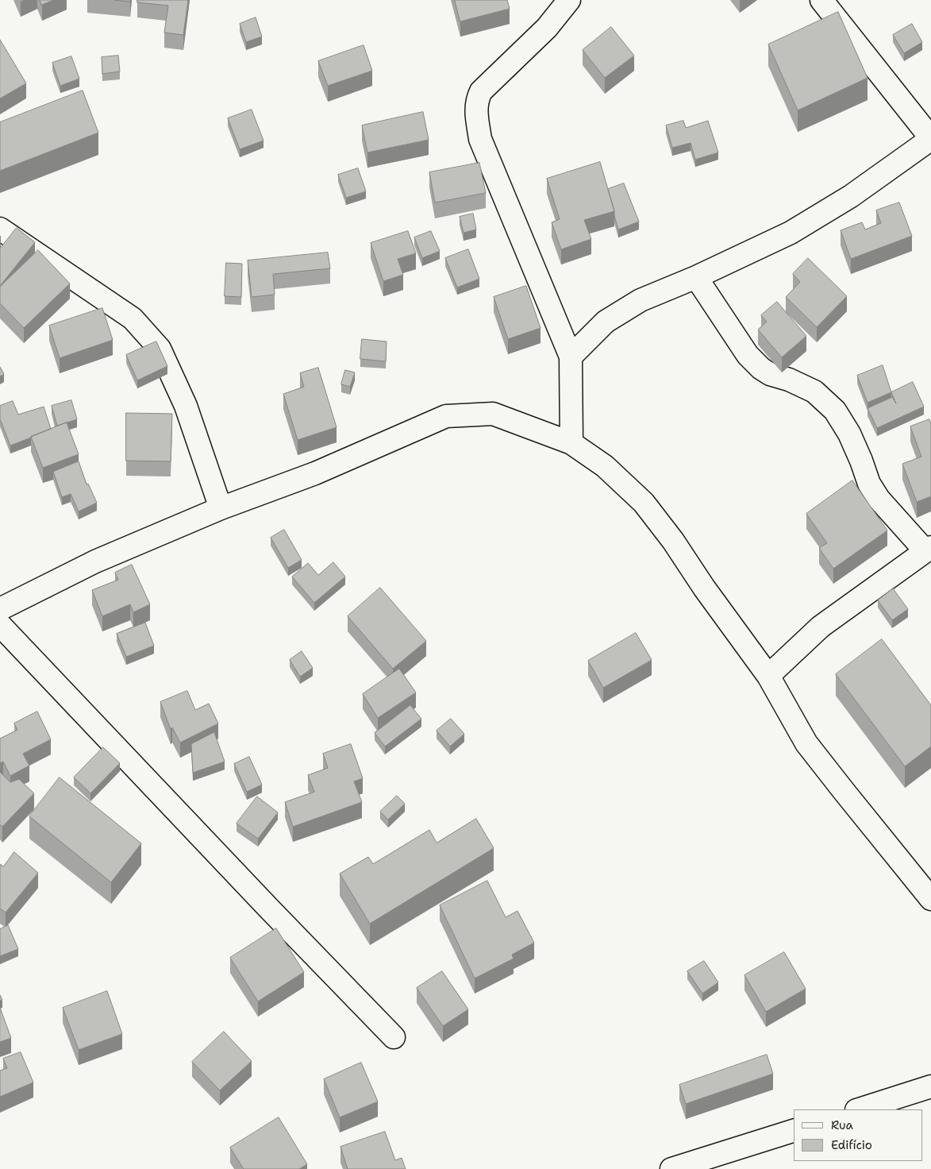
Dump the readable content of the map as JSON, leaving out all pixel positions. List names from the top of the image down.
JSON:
{
  "legend": ["Rua", "Edifício"]
}
